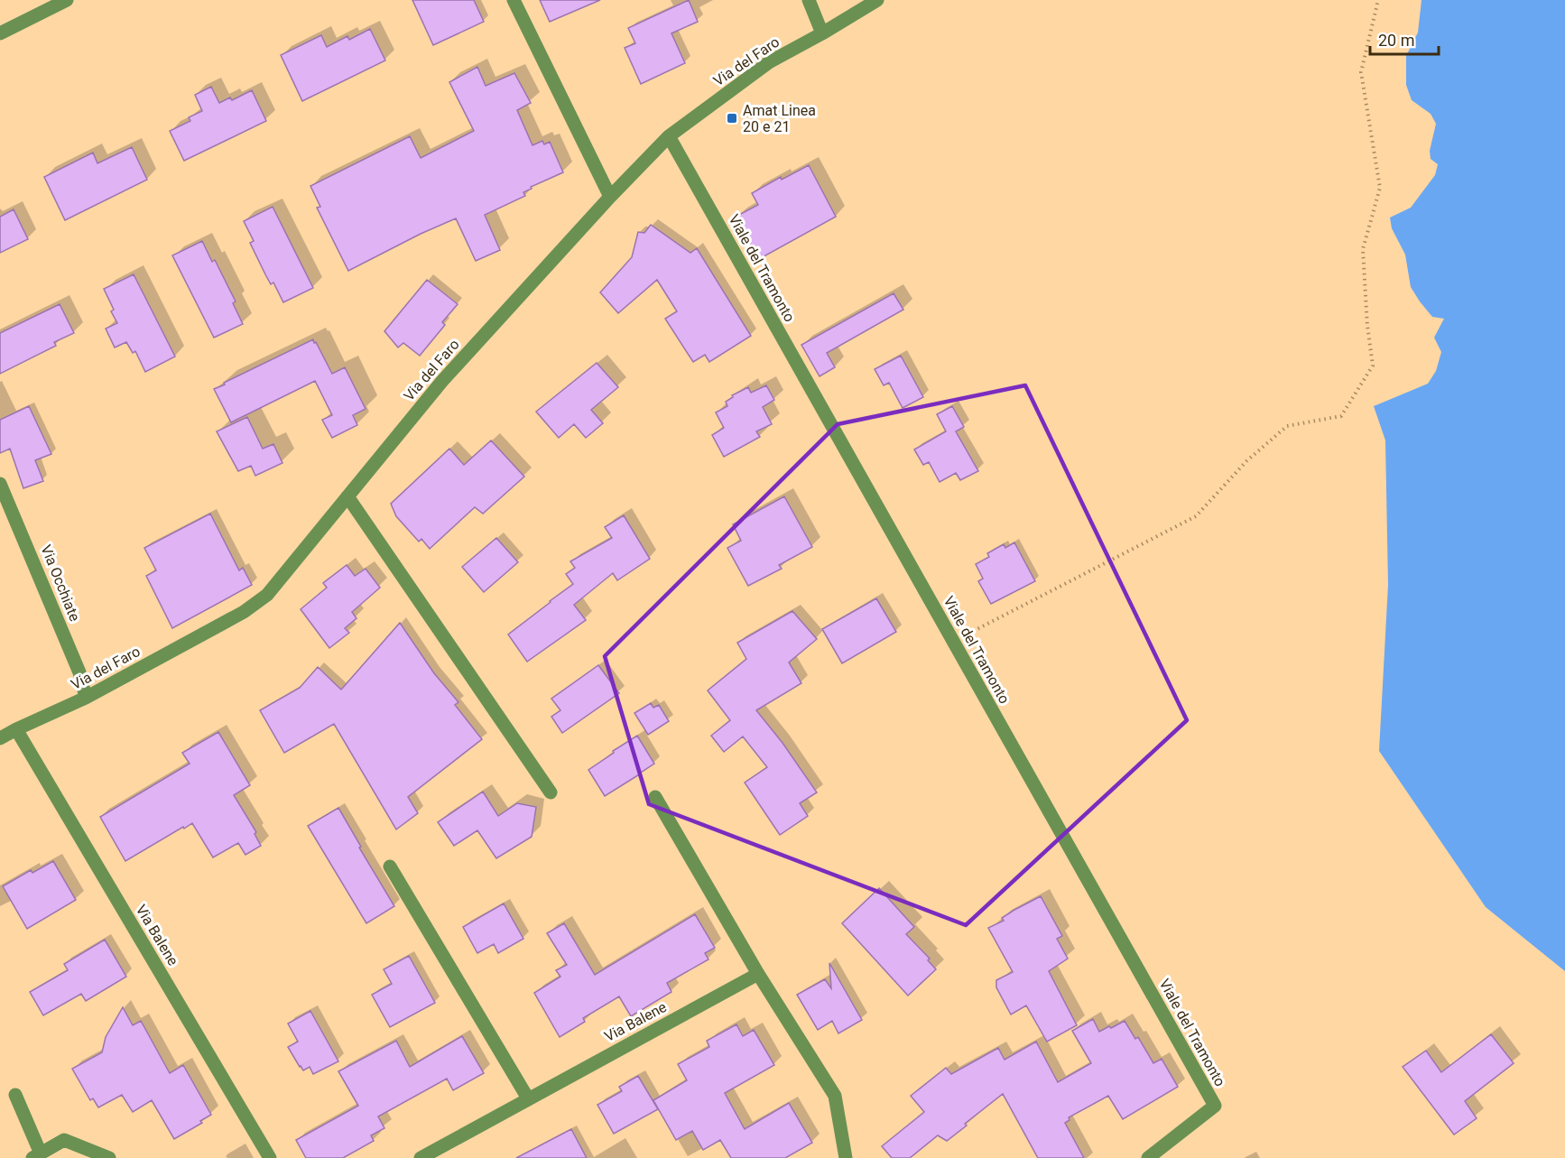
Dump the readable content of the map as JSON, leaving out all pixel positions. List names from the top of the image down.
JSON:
{
  "streets": {
    "street": [
      "Via del Faro",
      "Viale del Tramonto",
      "Via Occhiate",
      "Via Balene"
    ]
  },
  "crossings": [
    ["Via del Faro", "Viale del Tramonto"],
    ["Via del Faro", "Via Occhiate"],
    ["Via del Faro", "Via Balene"]
  ],
  "places": {
    "transit": ["Amat Linea 20 e 21"]
  },
  "scale_bar": "20 m"
}
